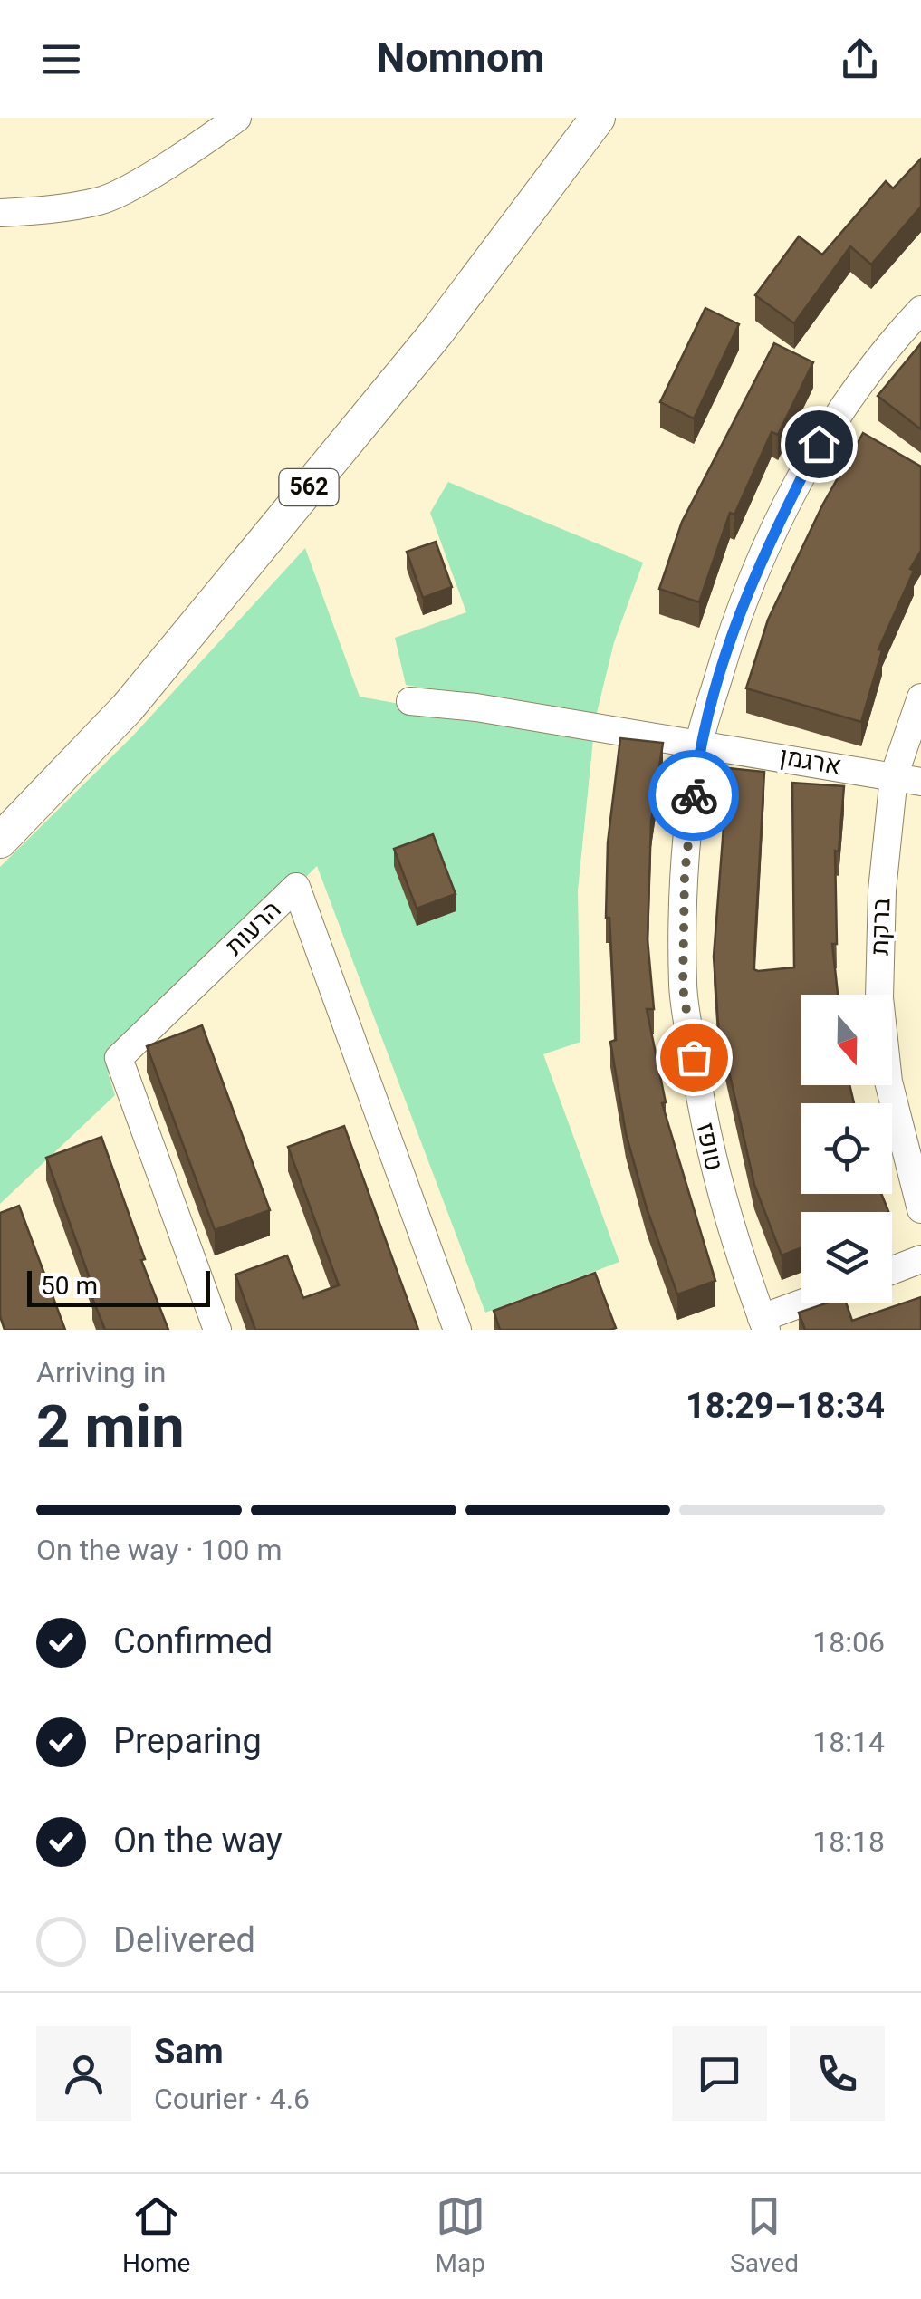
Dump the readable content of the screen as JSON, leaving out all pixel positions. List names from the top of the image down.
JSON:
{
  "streets": {
    "main road": ["562"],
    "street": [
      "ארגמן",
      "ברקת",
      "הרעות",
      "טופז"
    ]
  },
  "crossings": [
    ["ארגמן", "ברקת"],
    ["ארגמן", "טופז"]
  ],
  "scale_bar": "50 m",
  "north": "bottom",
  "page": {
    "header": "Nomnom",
    "scale": "50 m",
    "heading": ["2 min", "Arriving in", "18:29–18:34"],
    "panel": ["Sam", "Courier · 4.6"],
    "bar": "On the way · 100 m",
    "list": [
      ["Confirmed", "18:06"],
      ["Preparing", "18:14"],
      ["On the way", "18:18"],
      "Delivered"
    ],
    "tabs": ["Home", "Map", "Saved"]
  }
}
